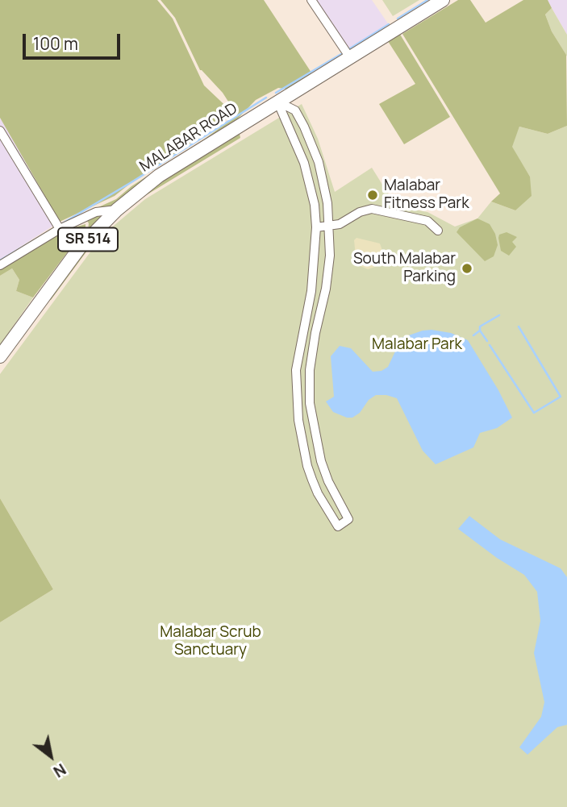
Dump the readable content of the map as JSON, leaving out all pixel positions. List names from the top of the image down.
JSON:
{
  "streets": {
    "main road": ["MALABAR ROAD", "SR 514"]
  },
  "parks": ["Malabar Park", "Malabar Scrub Sanctuary"],
  "places": ["Malabar Fitness Park", "South Malabar Parking"],
  "scale_bar": "100 m",
  "north": "bottom right"
}
